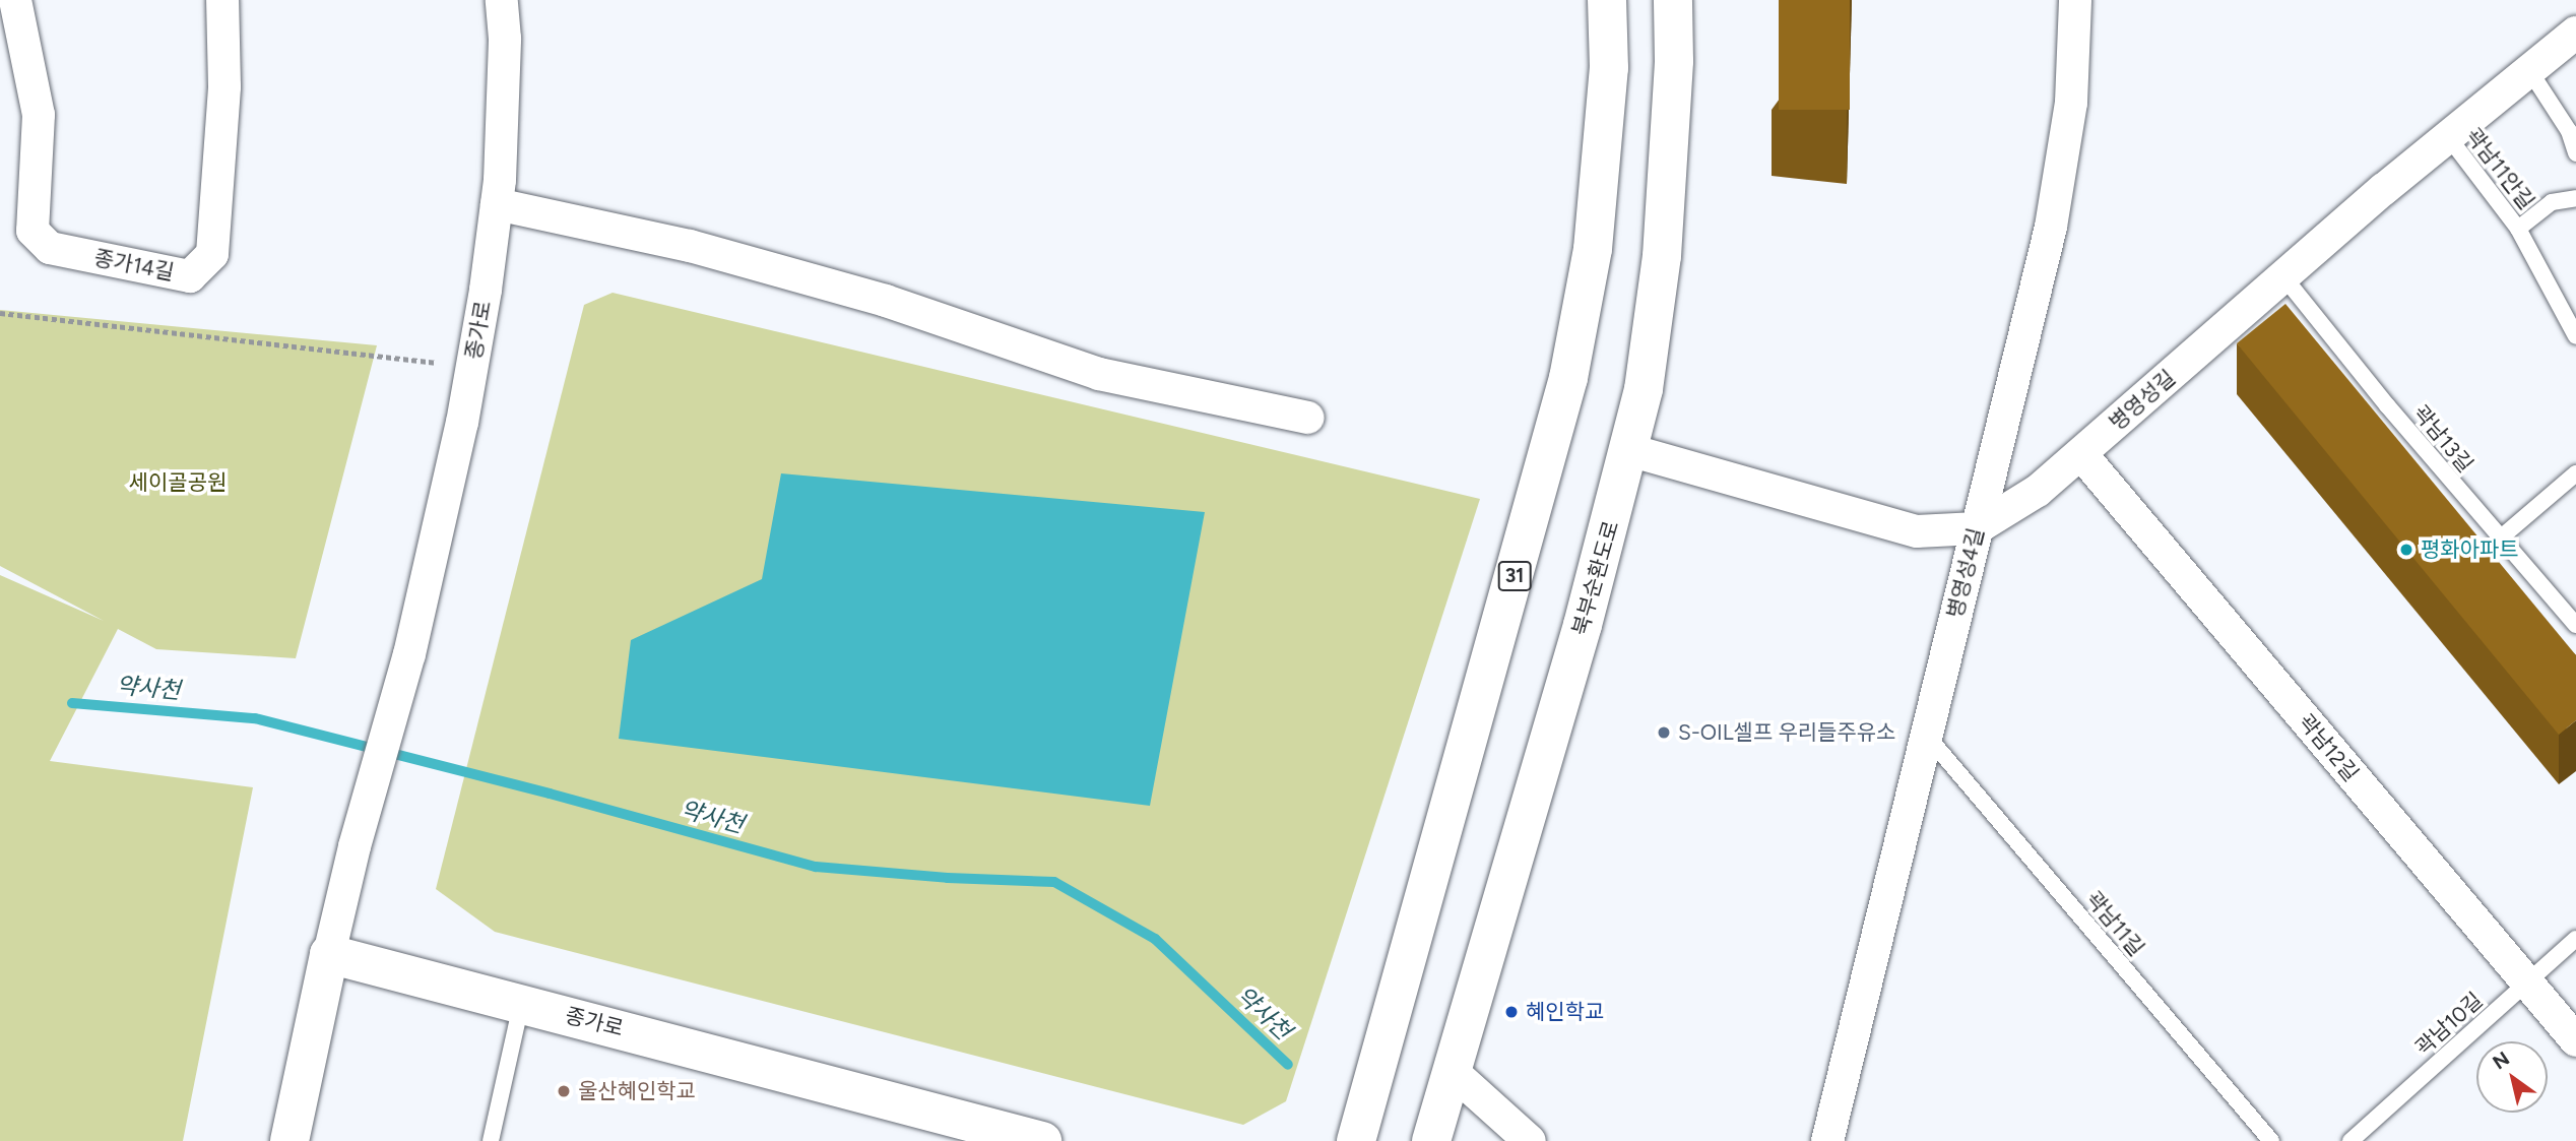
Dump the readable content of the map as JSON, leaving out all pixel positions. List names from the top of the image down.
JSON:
{
  "streets": {
    "main road": ["종가로", "31", "북부순환도로"],
    "street": [
      "종가14길",
      "병영성길",
      "병영성4길",
      "곽남12길"
    ],
    "lane": [
      "곽남11안길",
      "곽남13길",
      "곽남11길",
      "곽남10길"
    ]
  },
  "crossings": [
    ["곽남11안길", "병영성길"],
    ["병영성길", "곽남13길"],
    ["병영성길", "병영성4길"],
    ["병영성길", "북부순환도로"],
    ["병영성길", "곽남12길"],
    ["병영성4길", "곽남11길"],
    ["곽남12길", "곽남10길"]
  ],
  "water": ["약사천"],
  "parks": ["세이골공원"],
  "places": [
    "평화아파트",
    "S-OIL셀프 우리들주유소",
    "혜인학교",
    "울산혜인학교"
  ],
  "north": "top left"
}
